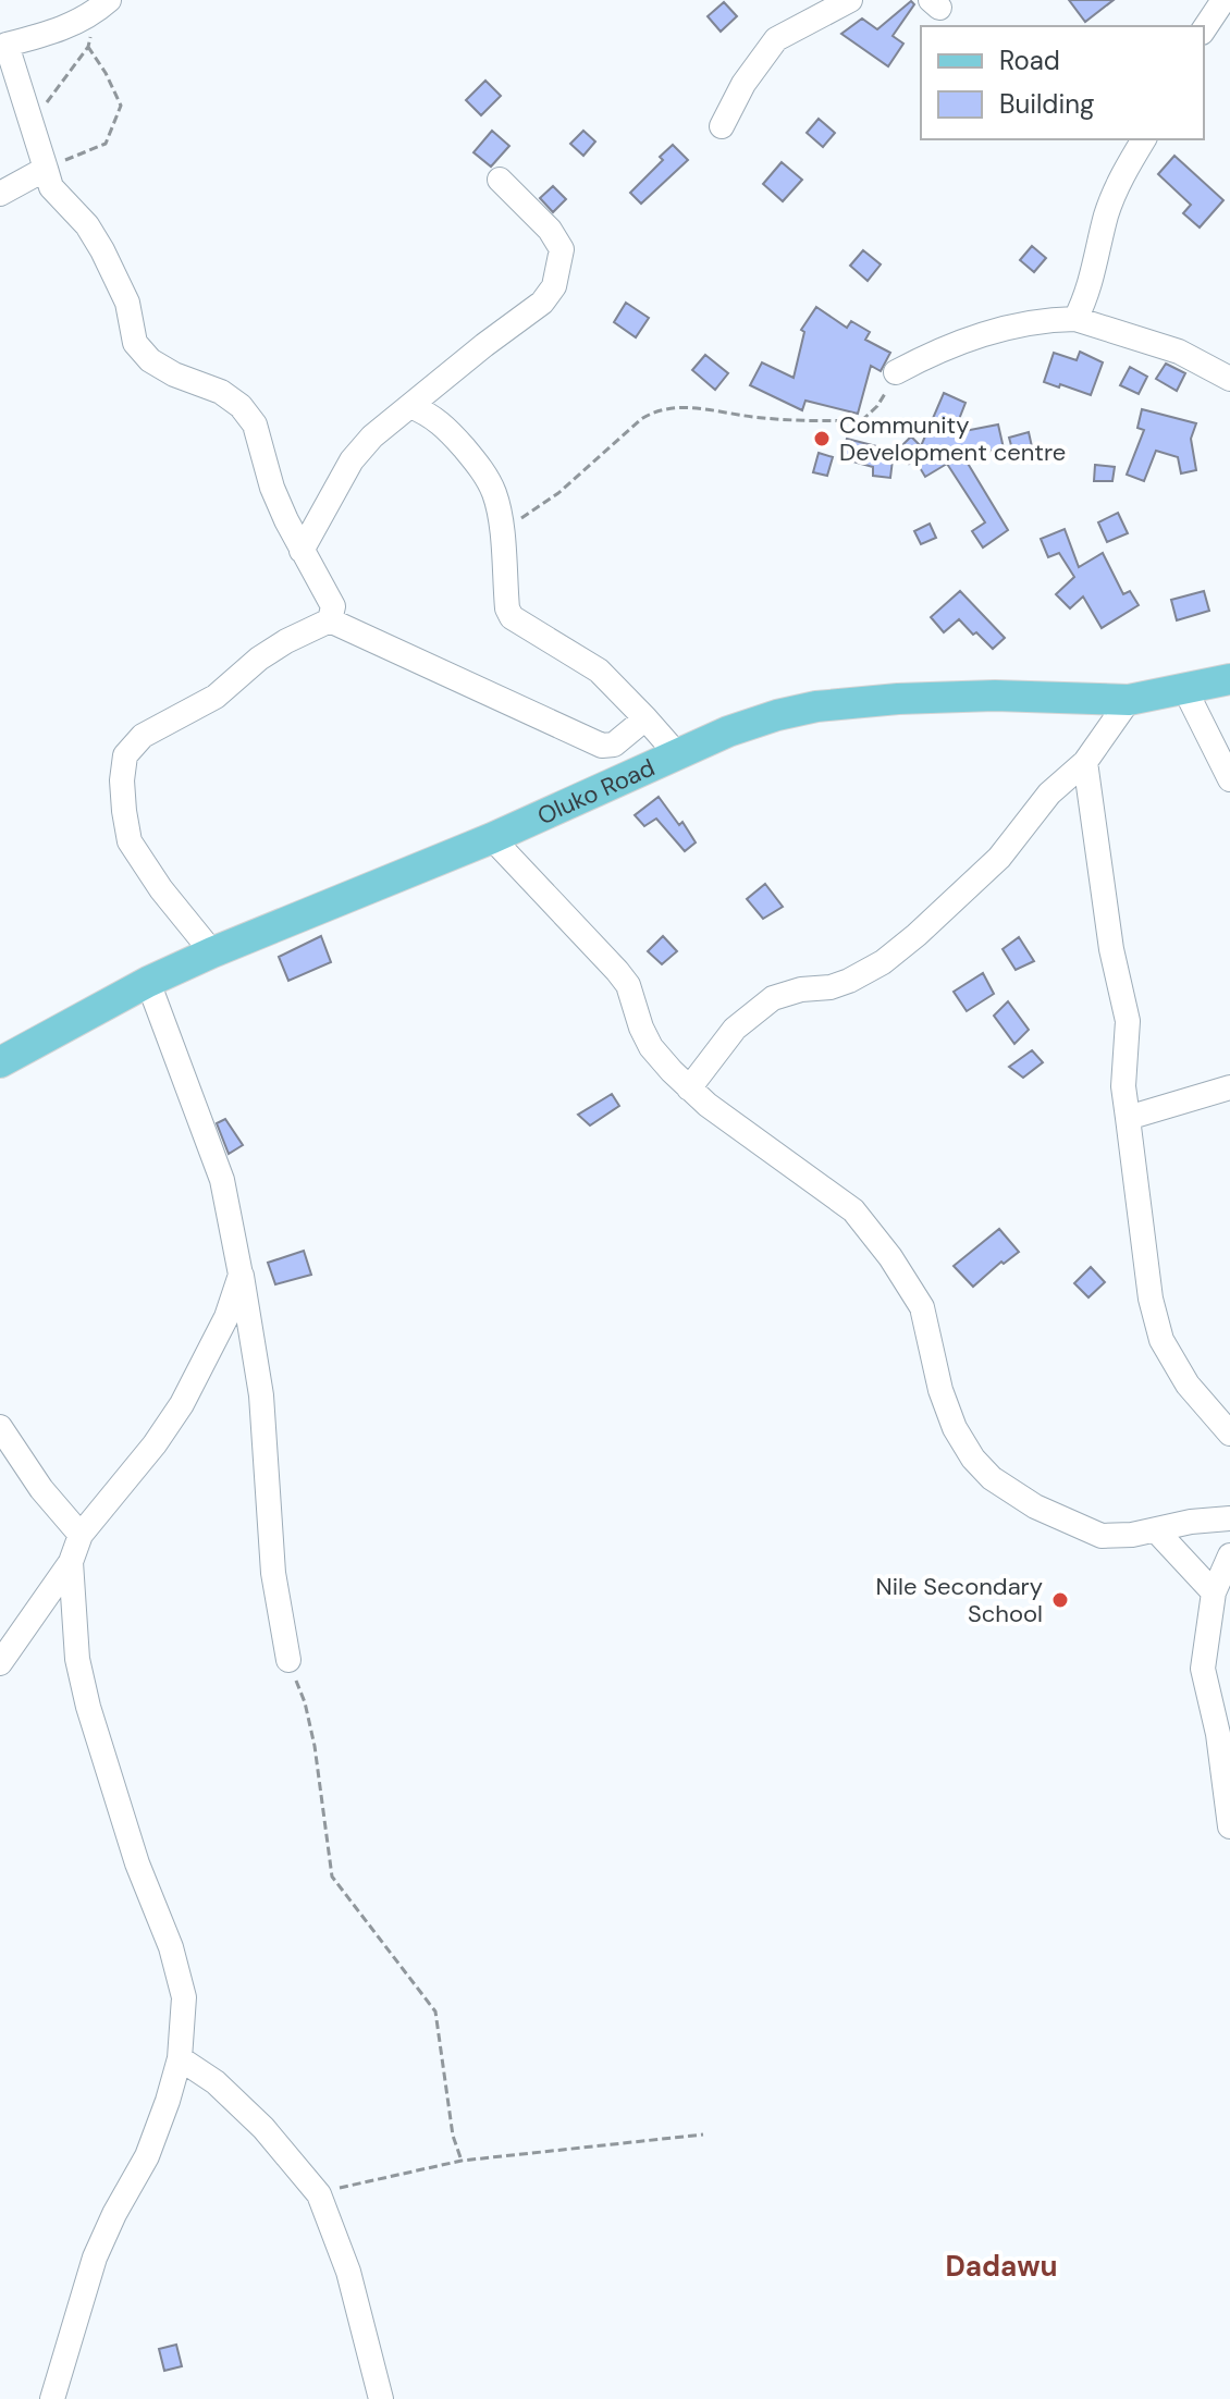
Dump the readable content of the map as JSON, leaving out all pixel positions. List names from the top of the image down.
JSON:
{
  "streets": {
    "main road": ["Oluko Road"]
  },
  "districts": ["Dadawu"],
  "places": ["Community Development centre", "Nile Secondary School"],
  "legend": ["Road", "Building"]
}
